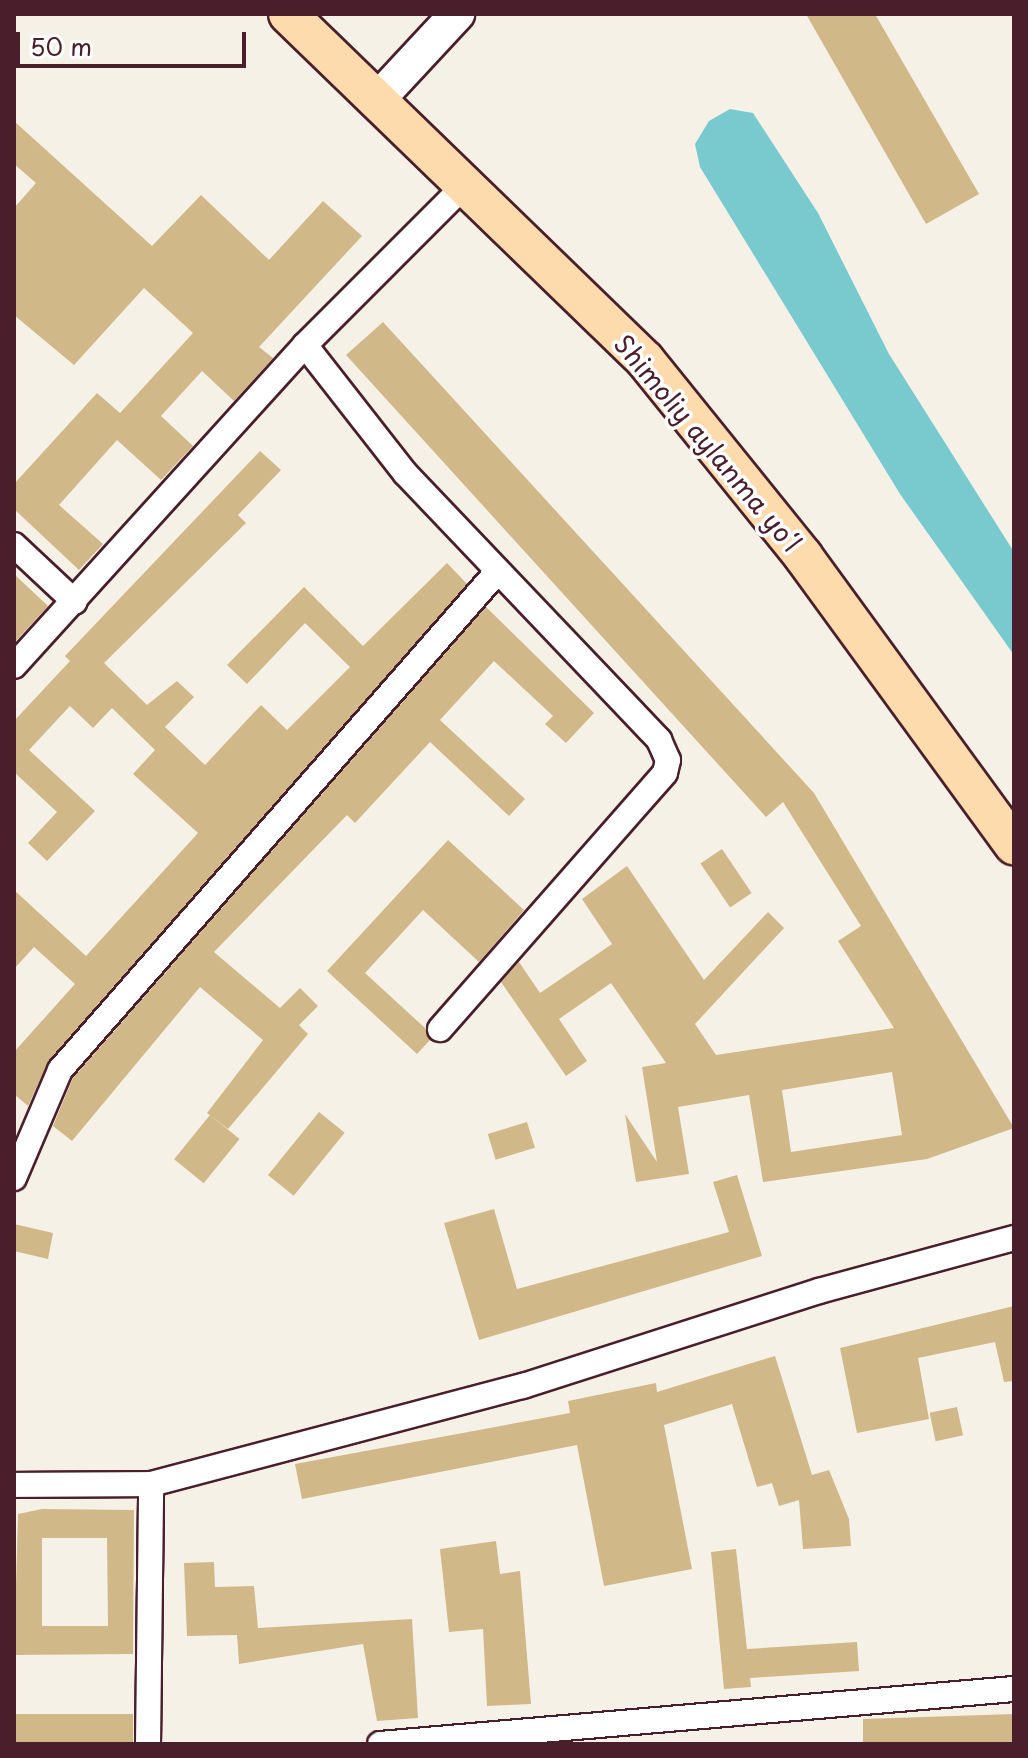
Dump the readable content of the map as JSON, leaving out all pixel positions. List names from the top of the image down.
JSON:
{
  "streets": {
    "main road": ["Shimoliy aylanma yoʻl"]
  },
  "scale_bar": "50 m"
}
